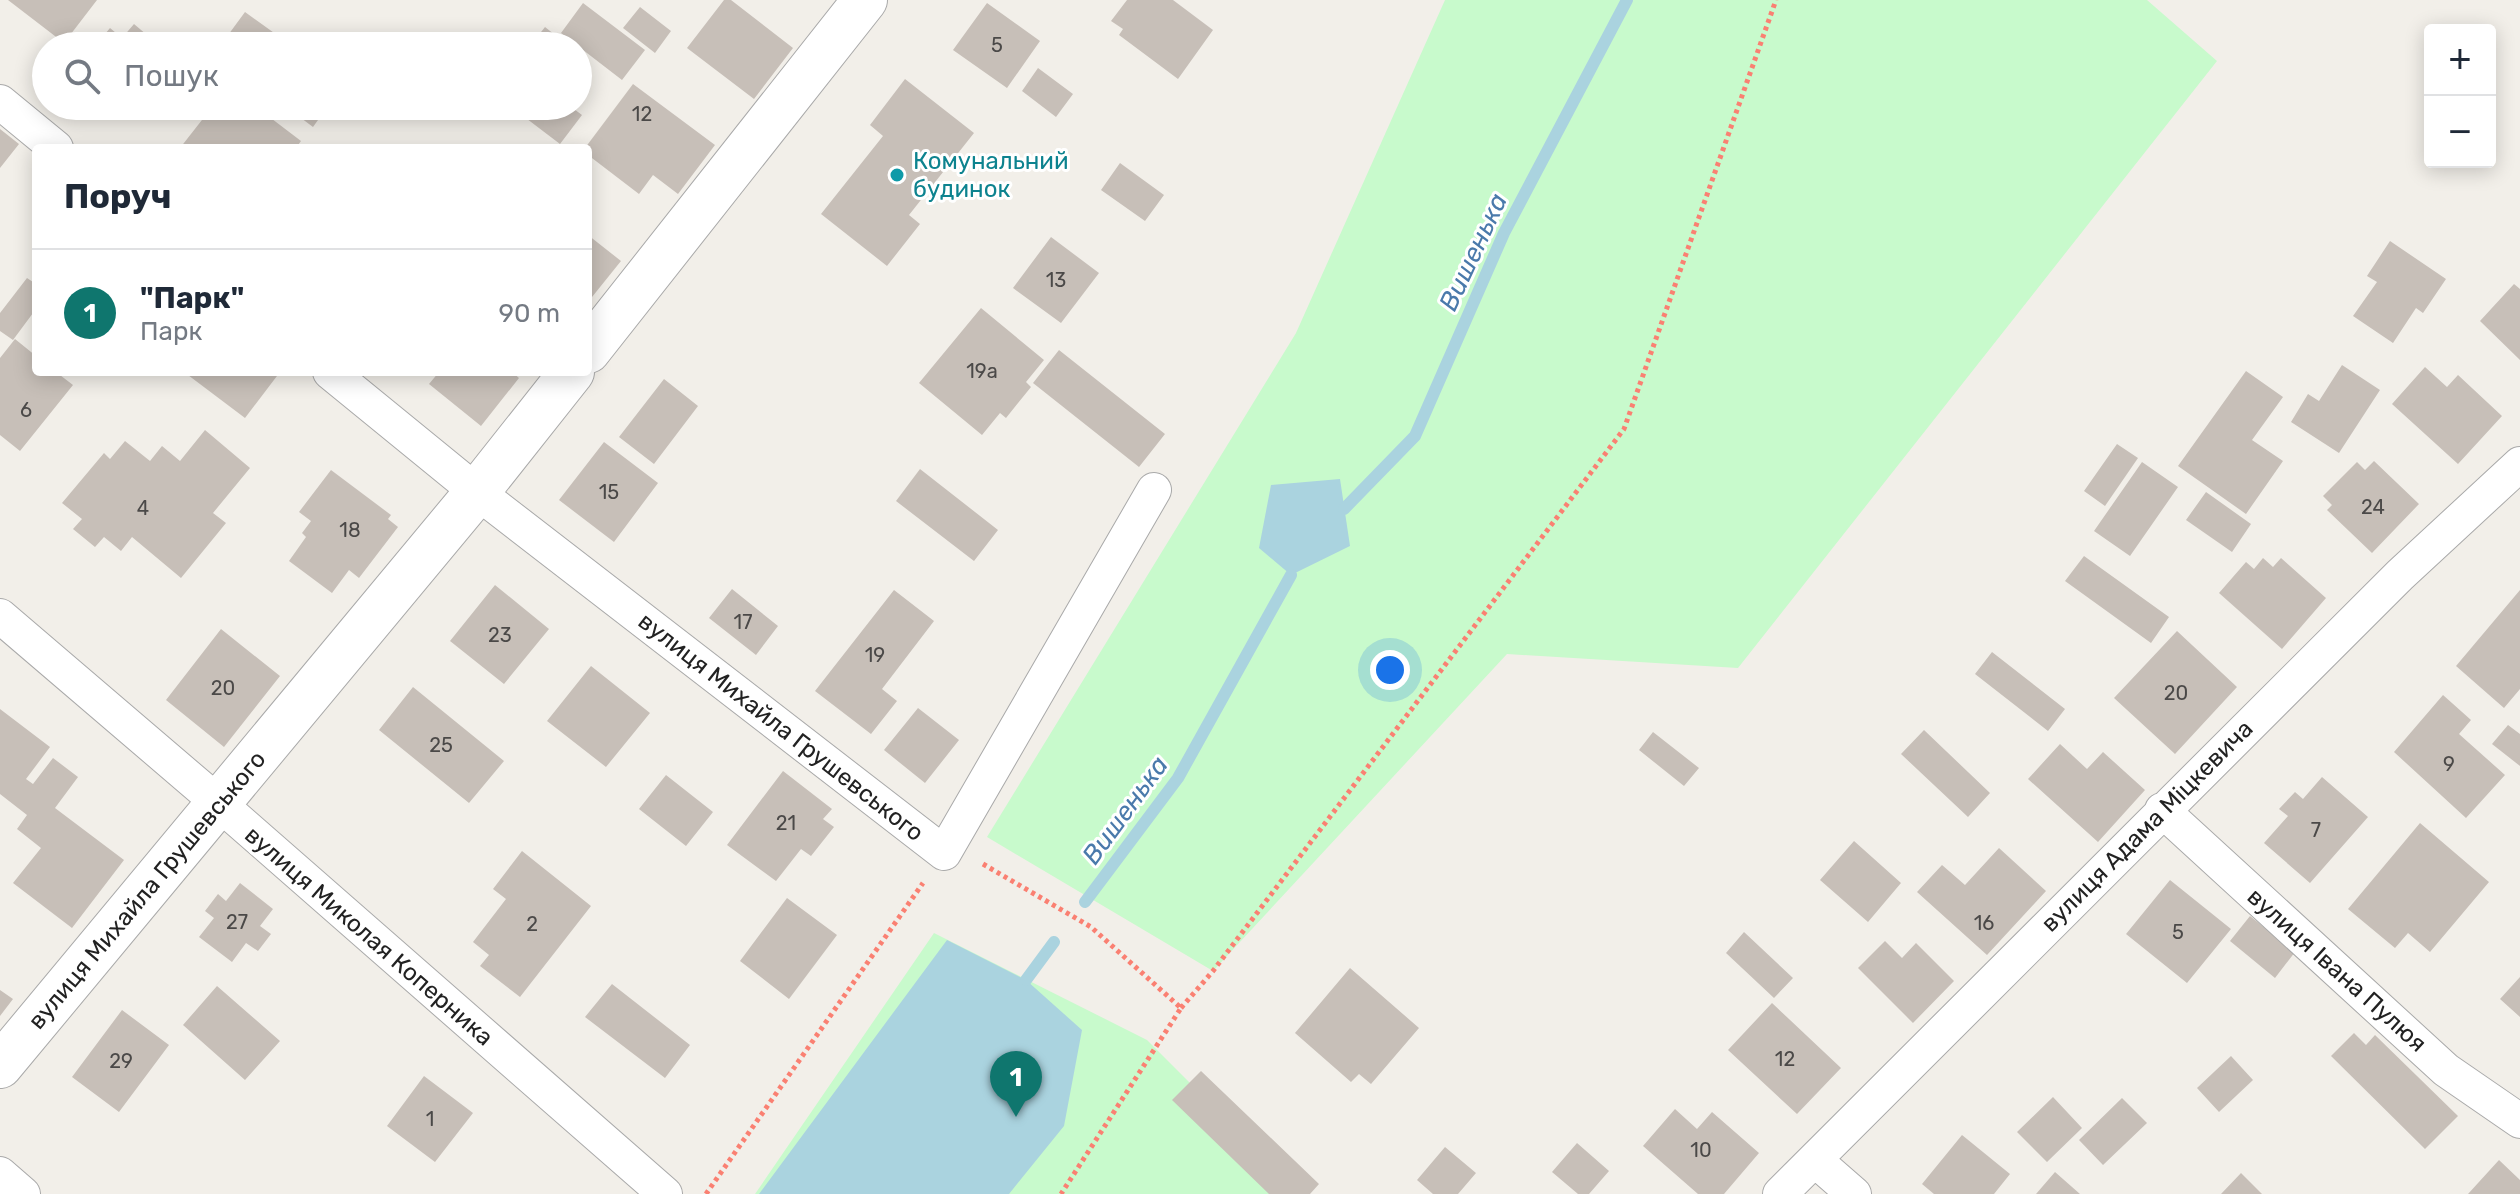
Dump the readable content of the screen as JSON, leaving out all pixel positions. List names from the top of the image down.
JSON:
{
  "streets": {
    "street": [
      "вулиця Михайла Грушевського",
      "вулиця Адама Міцкевича",
      "вулиця Миколая Коперника",
      "вулиця Івана Пулюя"
    ]
  },
  "crossings": [
    ["вулиця Михайла Грушевського", "вулиця Миколая Коперника"],
    ["вулиця Адама Міцкевича", "вулиця Івана Пулюя"]
  ],
  "water": ["Вишенька"],
  "places": ["Комунальний будинок"],
  "house_numbers": [
    "5",
    "12",
    "13",
    "19а",
    "6",
    "15",
    "24",
    "4",
    "18",
    "17",
    "23",
    "19",
    "20",
    "20",
    "25",
    "9",
    "21",
    "7",
    "27",
    "16",
    "2",
    "5",
    "12",
    "29",
    "1",
    "10"
  ],
  "page": {
    "map_buttons": ["+", "−"],
    "search": "Пошук",
    "heading": "Поруч",
    "list": [
      {
        "mark": "1",
        "name": "\"Парк\"",
        "note": "Парк",
        "value": "90 m"
      }
    ],
    "pins": "1"
  }
}
